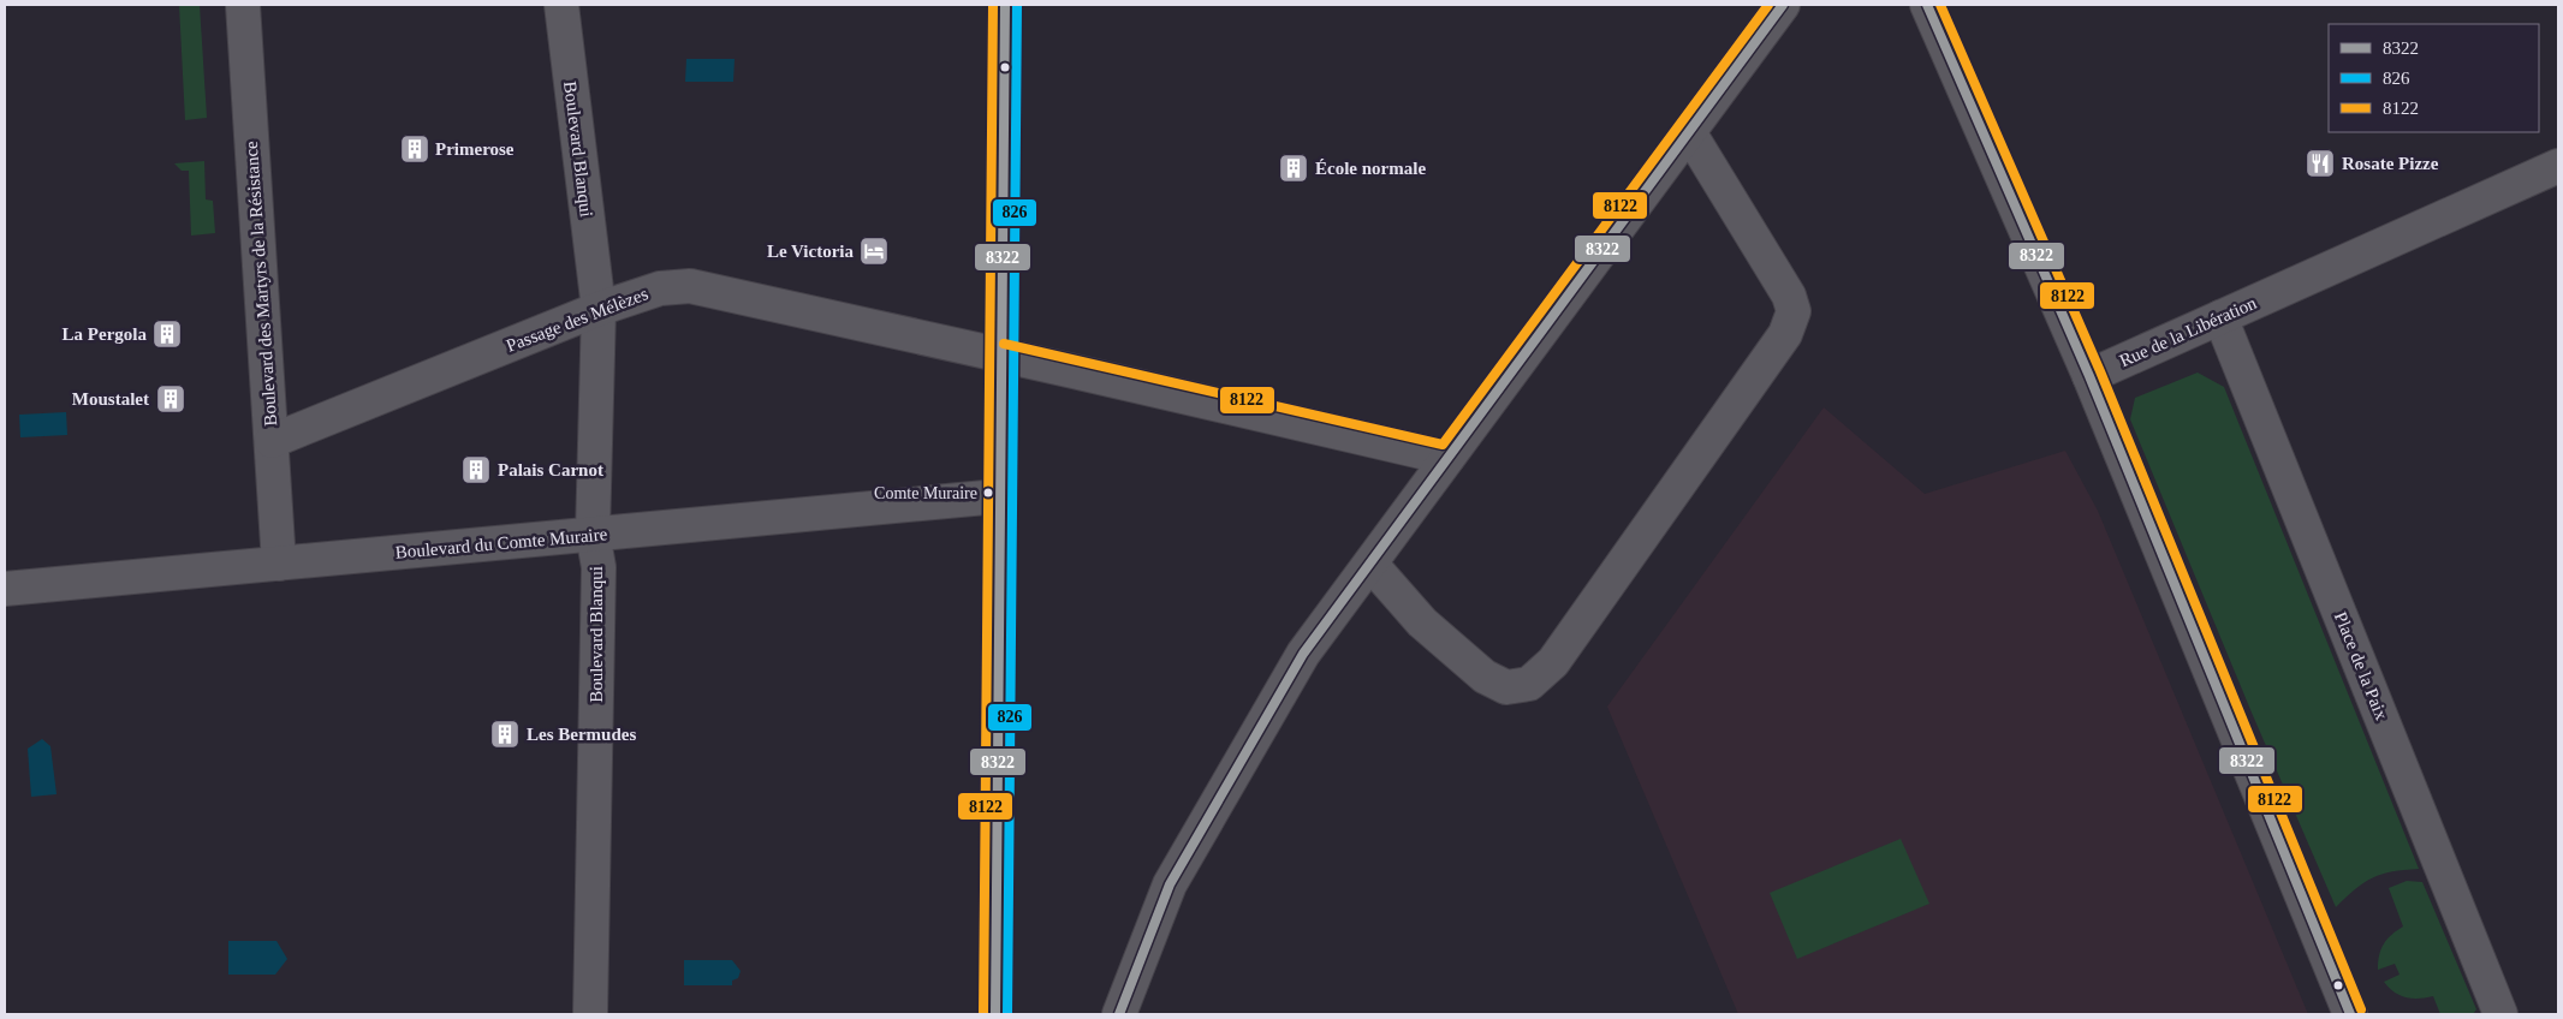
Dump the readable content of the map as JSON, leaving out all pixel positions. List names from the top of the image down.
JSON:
{
  "streets": {
    "street": [
      "Boulevard Blanqui",
      "Boulevard des Martyrs de la Résistance",
      "Passage des Mélèzes",
      "Rue de la Libération",
      "Boulevard du Comte Muraire",
      "Place de la Paix"
    ]
  },
  "crossings": [
    ["Boulevard Blanqui", "Passage des Mélèzes"],
    ["Boulevard Blanqui", "Boulevard du Comte Muraire"],
    ["Boulevard des Martyrs de la Résistance", "Passage des Mélèzes"],
    ["Boulevard des Martyrs de la Résistance", "Boulevard du Comte Muraire"],
    ["Rue de la Libération", "Place de la Paix"]
  ],
  "places": {
    "building": [
      "Primerose",
      "École normale",
      "La Pergola",
      "Moustalet",
      "Palais Carnot",
      "Les Bermudes"
    ],
    "restaurant": ["Rosate Pizze"],
    "hotel": ["Le Victoria"],
    "other": ["Comte Muraire"]
  },
  "lines": ["transit line 8322", "transit line 826", "transit line 8122"],
  "legend": ["8322", "826", "8122"]
}
